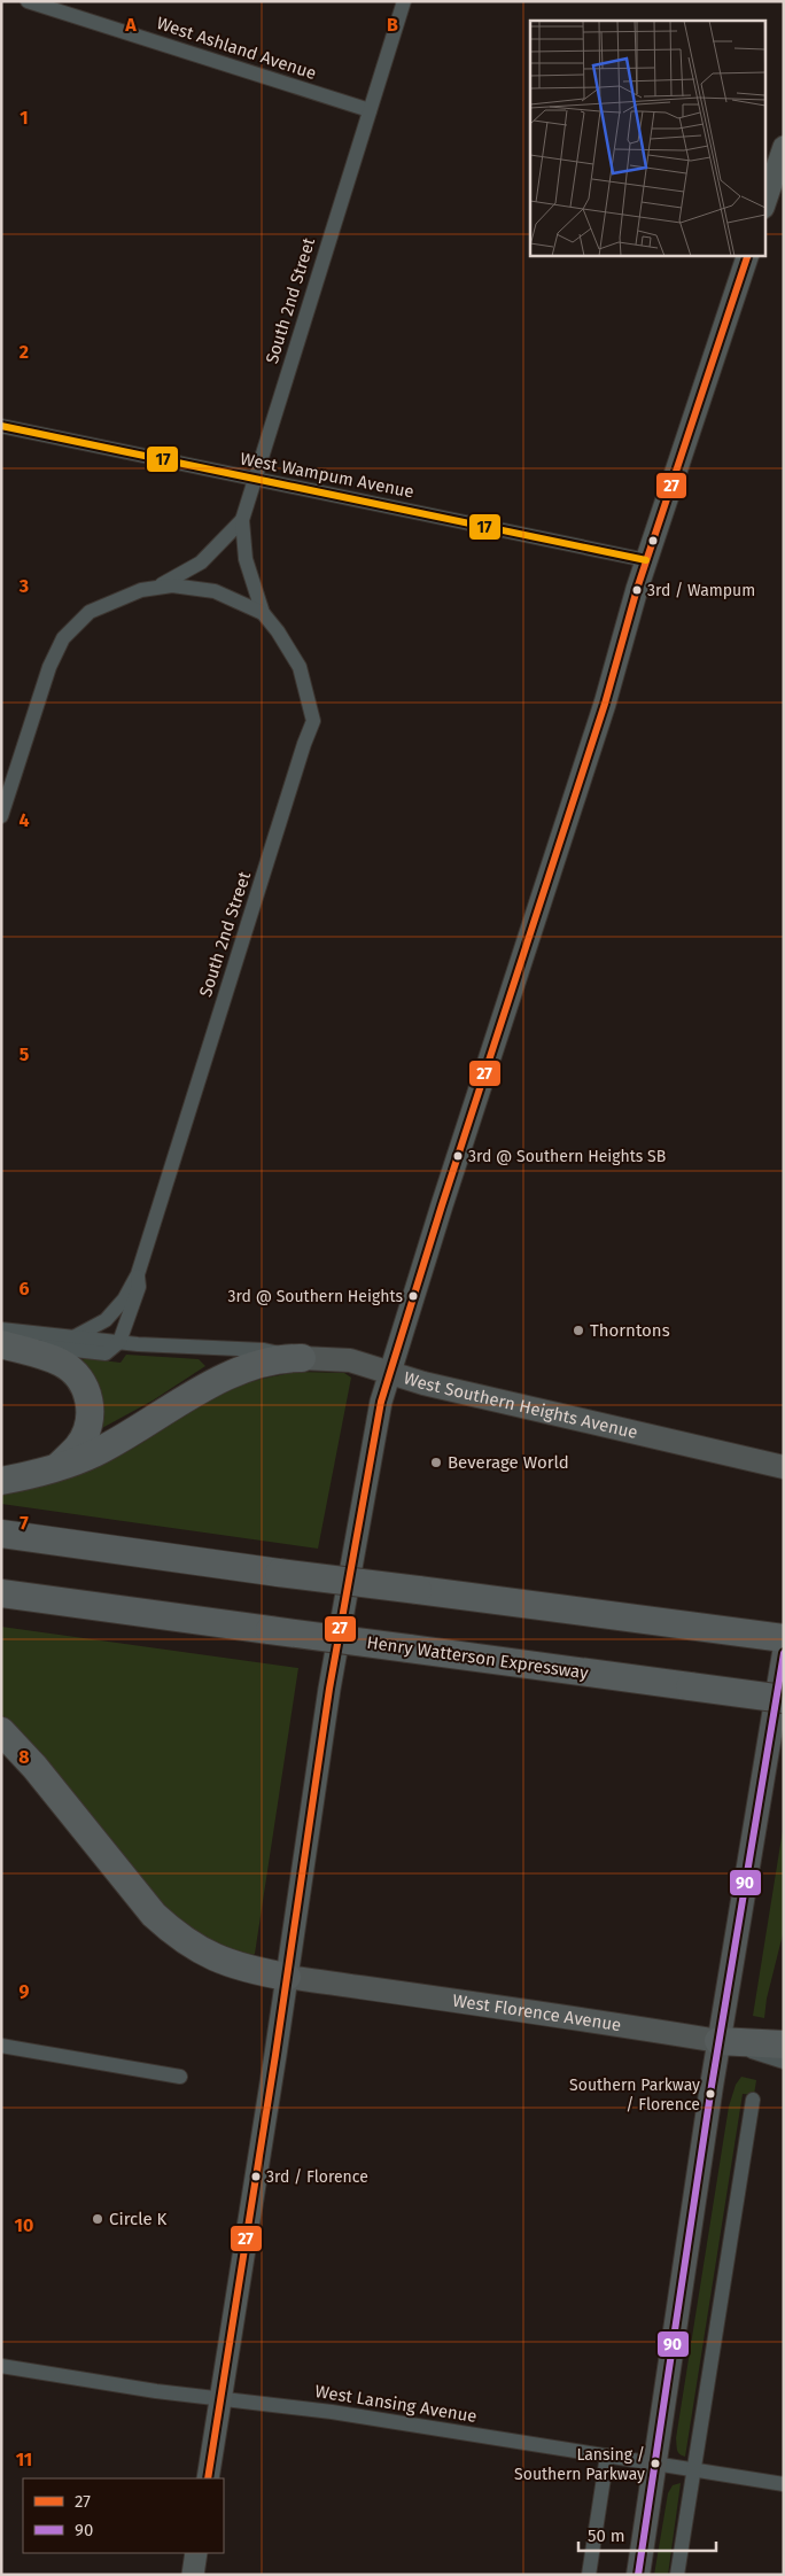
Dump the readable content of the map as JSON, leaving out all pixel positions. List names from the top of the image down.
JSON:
{
  "streets": {
    "highway": ["Henry Watterson Expressway"],
    "main road": ["West Southern Heights Avenue", "West Florence Avenue"],
    "street": [
      "West Ashland Avenue",
      "South 2nd Street",
      "West Wampum Avenue",
      "West Lansing Avenue"
    ]
  },
  "crossings": [
    ["West Ashland Avenue", "South 2nd Street"],
    ["South 2nd Street", "West Wampum Avenue"],
    ["South 2nd Street", "West Southern Heights Avenue"]
  ],
  "places": [
    "3rd / Wampum",
    "3rd @ Southern Heights SB",
    "3rd @ Southern Heights",
    "Thorntons",
    "Beverage World",
    "Southern Parkway / Florence",
    "3rd / Florence",
    "Circle K",
    "Lansing / Southern Parkway"
  ],
  "lines": ["transit line 27", "transit line 17", "transit line 90"],
  "legend": ["27", "90"],
  "scale_bar": "50 m",
  "grid": {
    "columns": ["A", "B"],
    "rows": [
      "1",
      "2",
      "3",
      "4",
      "5",
      "6",
      "7",
      "8",
      "9",
      "10",
      "11"
    ]
  }
}
